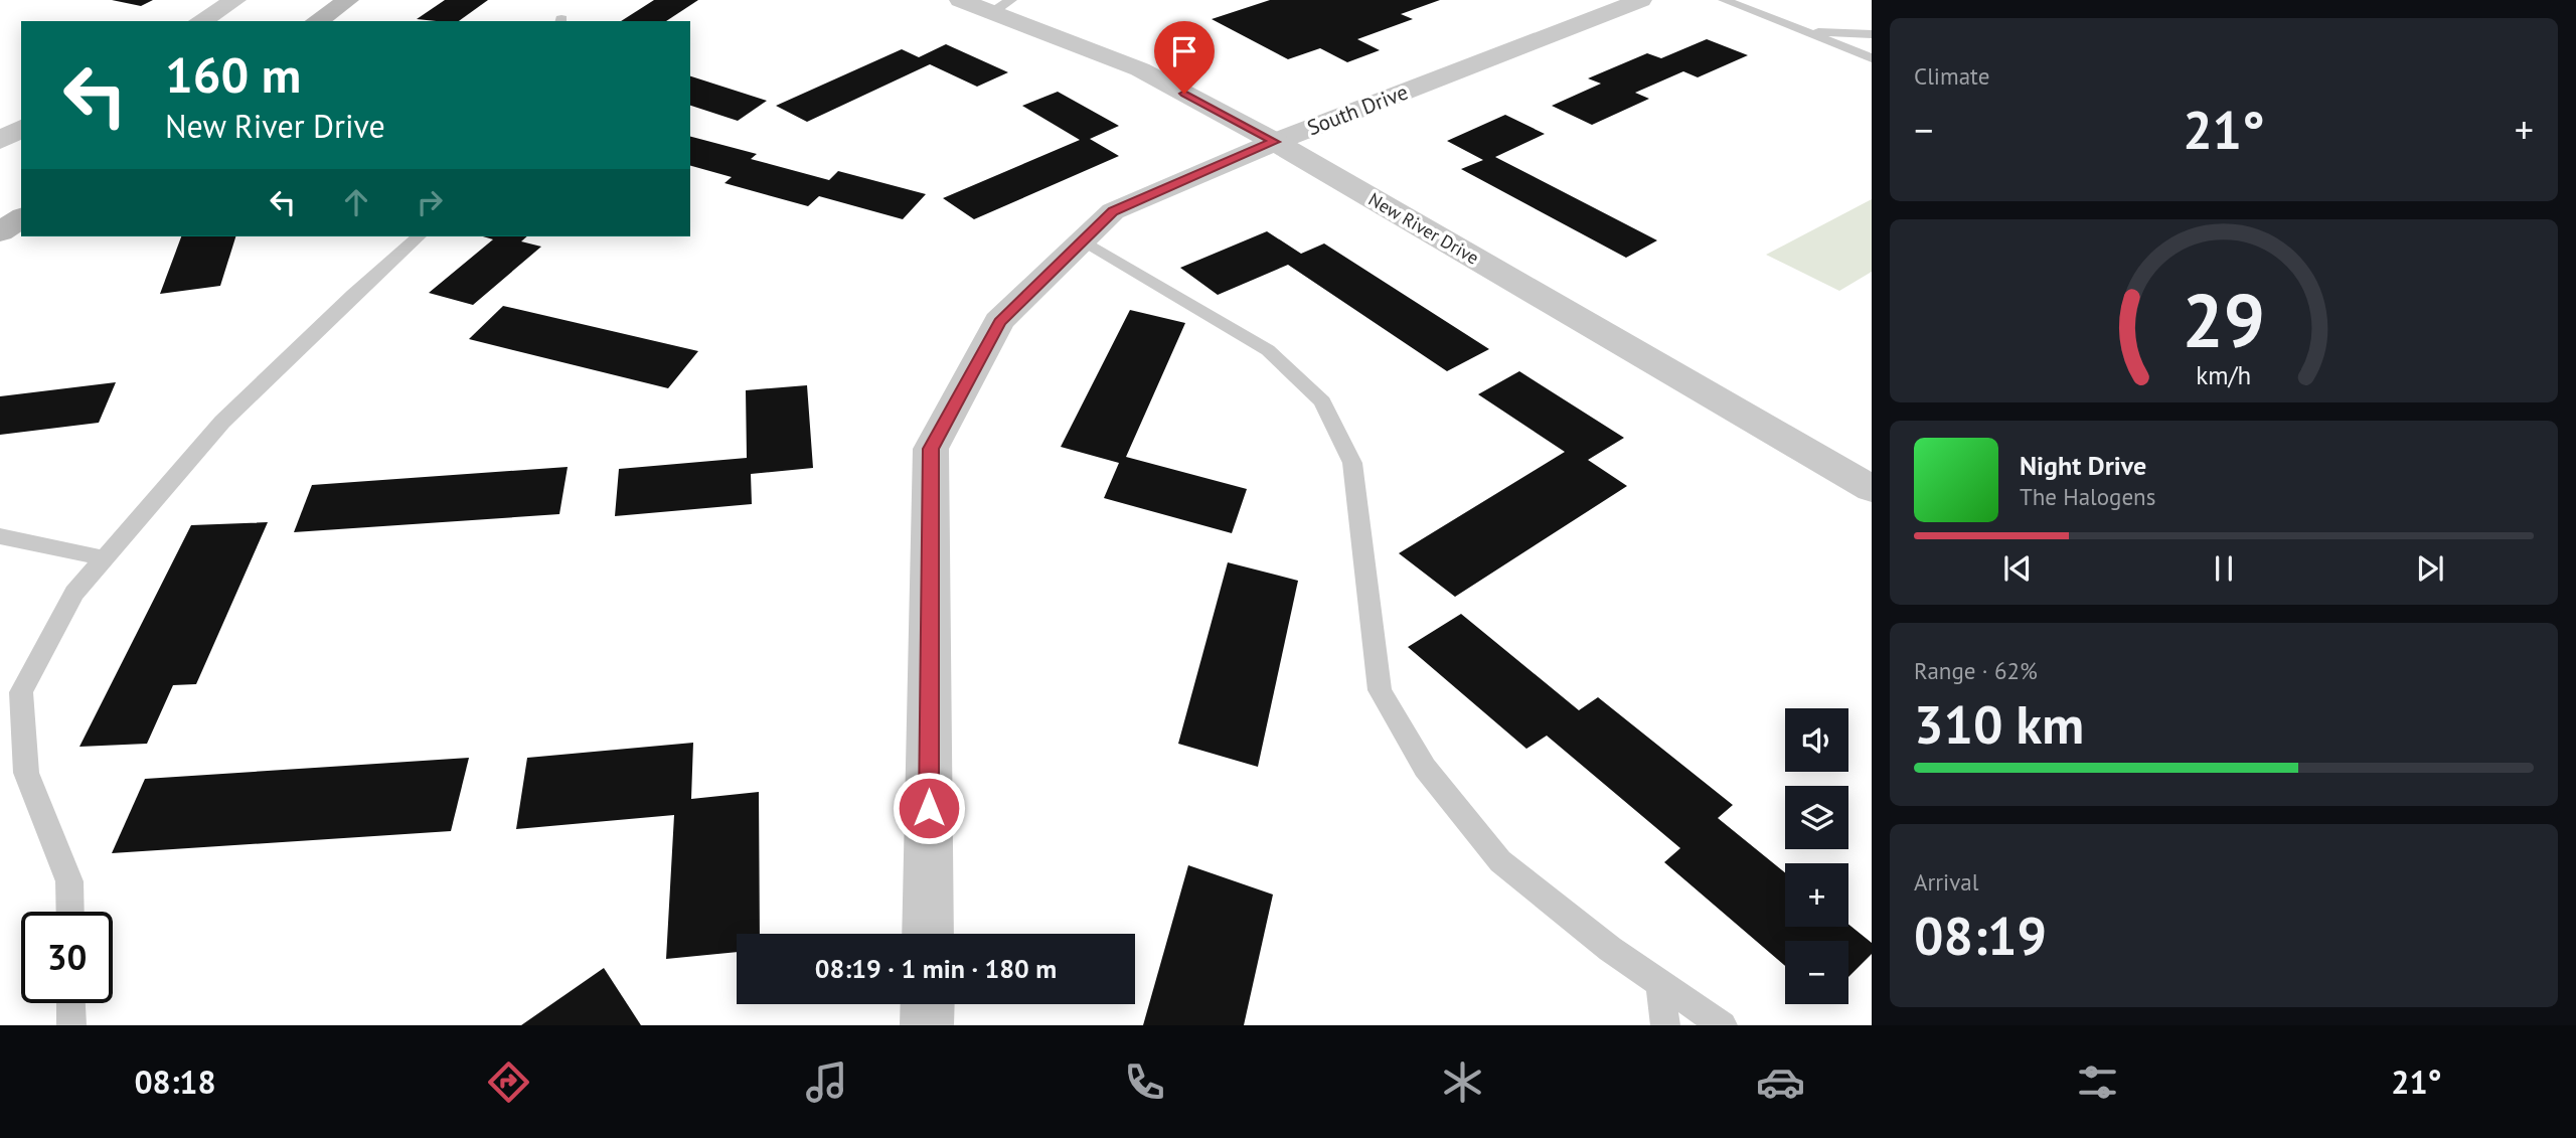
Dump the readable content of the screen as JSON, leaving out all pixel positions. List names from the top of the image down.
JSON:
{
  "streets": {
    "street": ["South Drive", "New River Drive"]
  },
  "crossings": [
    ["South Drive", "New River Drive"]
  ],
  "page": {
    "tile": [
      "Climate",
      ["Range · 62%", "310 km"],
      ["Arrival", "08:19"]
    ],
    "turn": ["160 m", "New River Drive"],
    "heat": ["−", "21°", "+"],
    "song": ["Night Drive", "The Halogens"],
    "map_buttons": ["+", "−"],
    "limit": "30",
    "trip": "08:19 · 1 min · 180 m",
    "tabs": ["08:18", "21°"],
    "gauge": ["29", "km/h"]
  }
}
